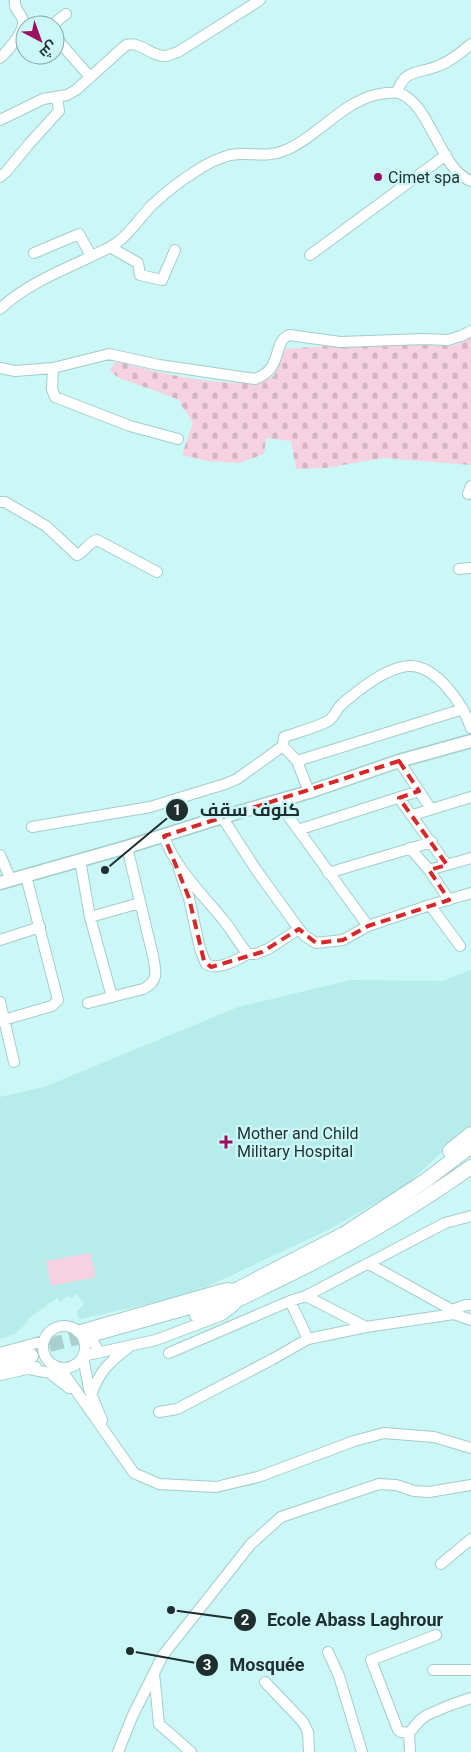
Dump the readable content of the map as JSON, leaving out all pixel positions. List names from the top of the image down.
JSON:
{
  "places": {
    "other": [
      "Cimet spa",
      "كنوف سقف",
      "Ecole Abass Laghrour",
      "Mosquée"
    ],
    "health": ["Mother and Child Military Hospital"]
  },
  "north": "bottom right"
}
